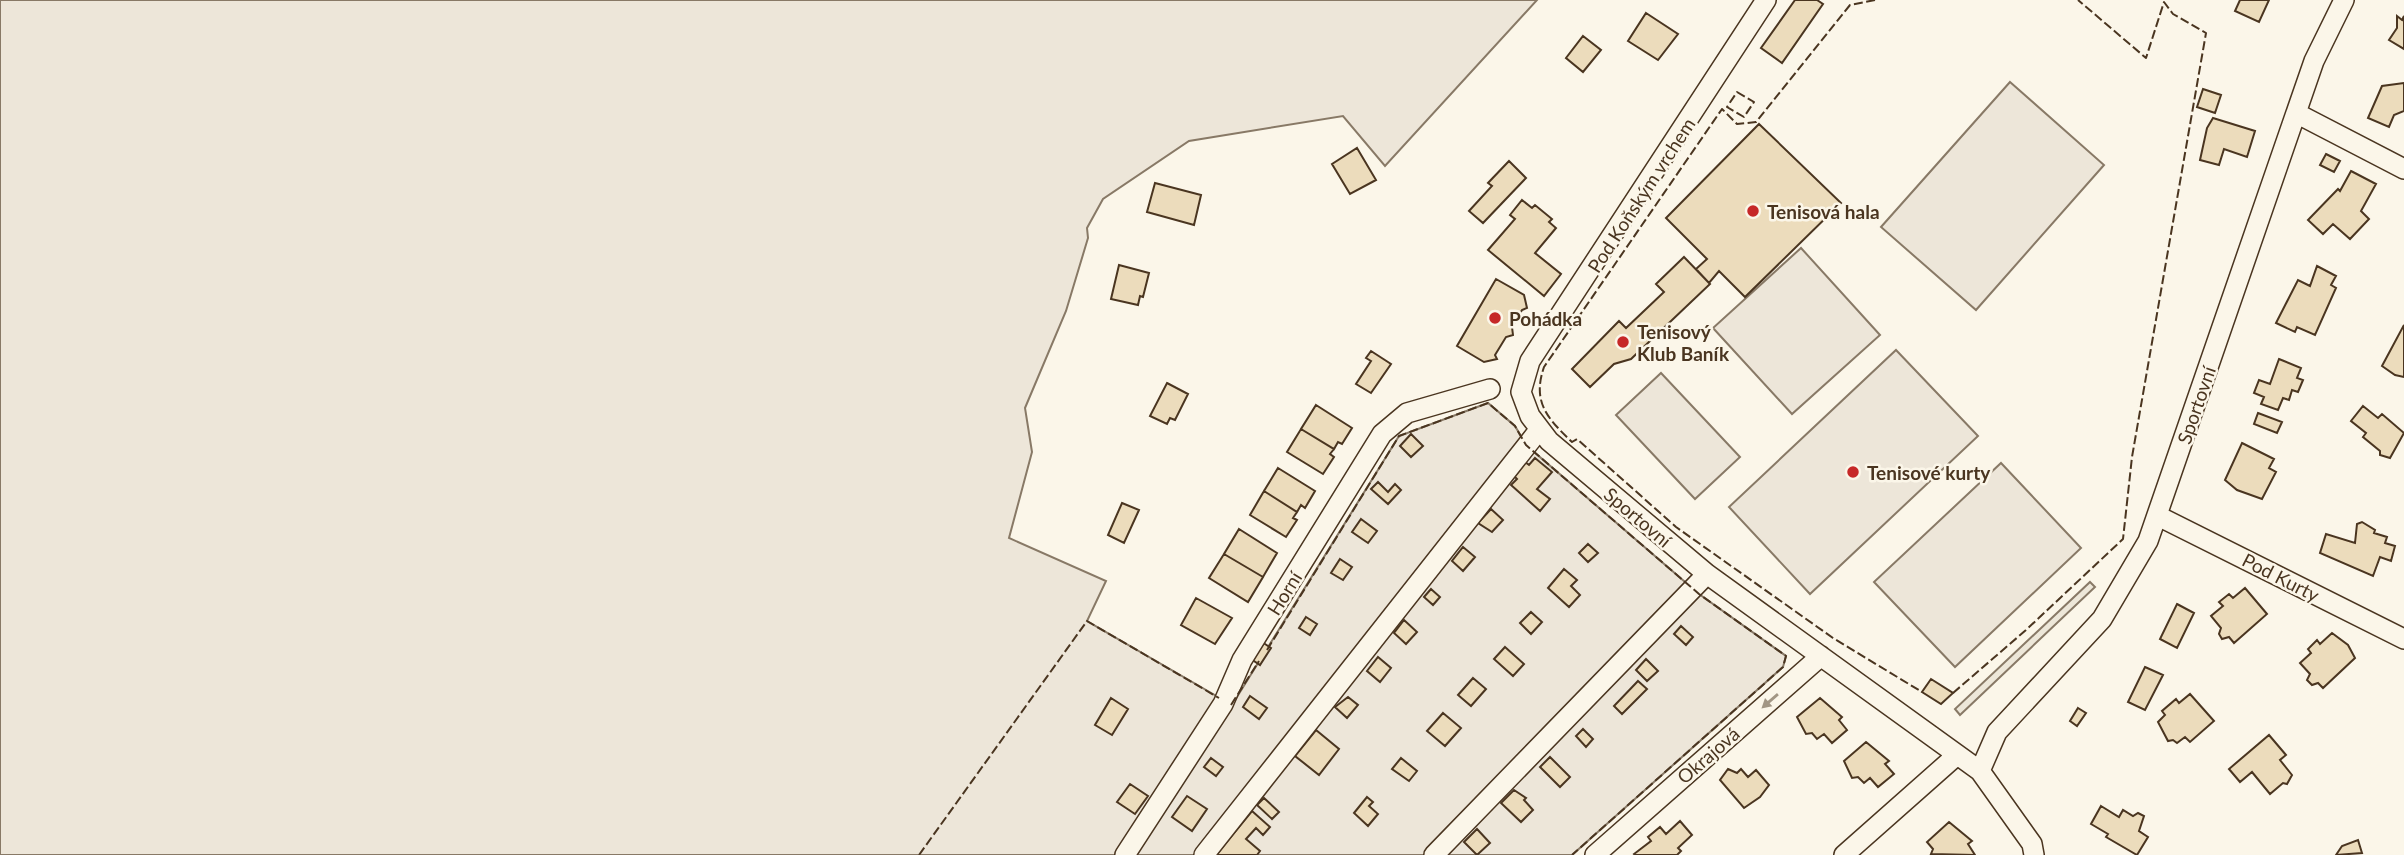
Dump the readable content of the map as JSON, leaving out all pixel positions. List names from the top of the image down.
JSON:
{
  "streets": {
    "street": [
      "Pod Koňským vrchem",
      "Sportovní",
      "Pod Kurty",
      "Horní",
      "Okrajová"
    ]
  },
  "crossings": [
    ["Pod Koňským vrchem", "Sportovní"],
    ["Sportovní", "Pod Kurty"],
    ["Sportovní", "Okrajová"]
  ],
  "places": [
    "Tenisová hala",
    "Pohádka",
    "Tenisový Klub Baník",
    "Tenisové kurty"
  ]
}
